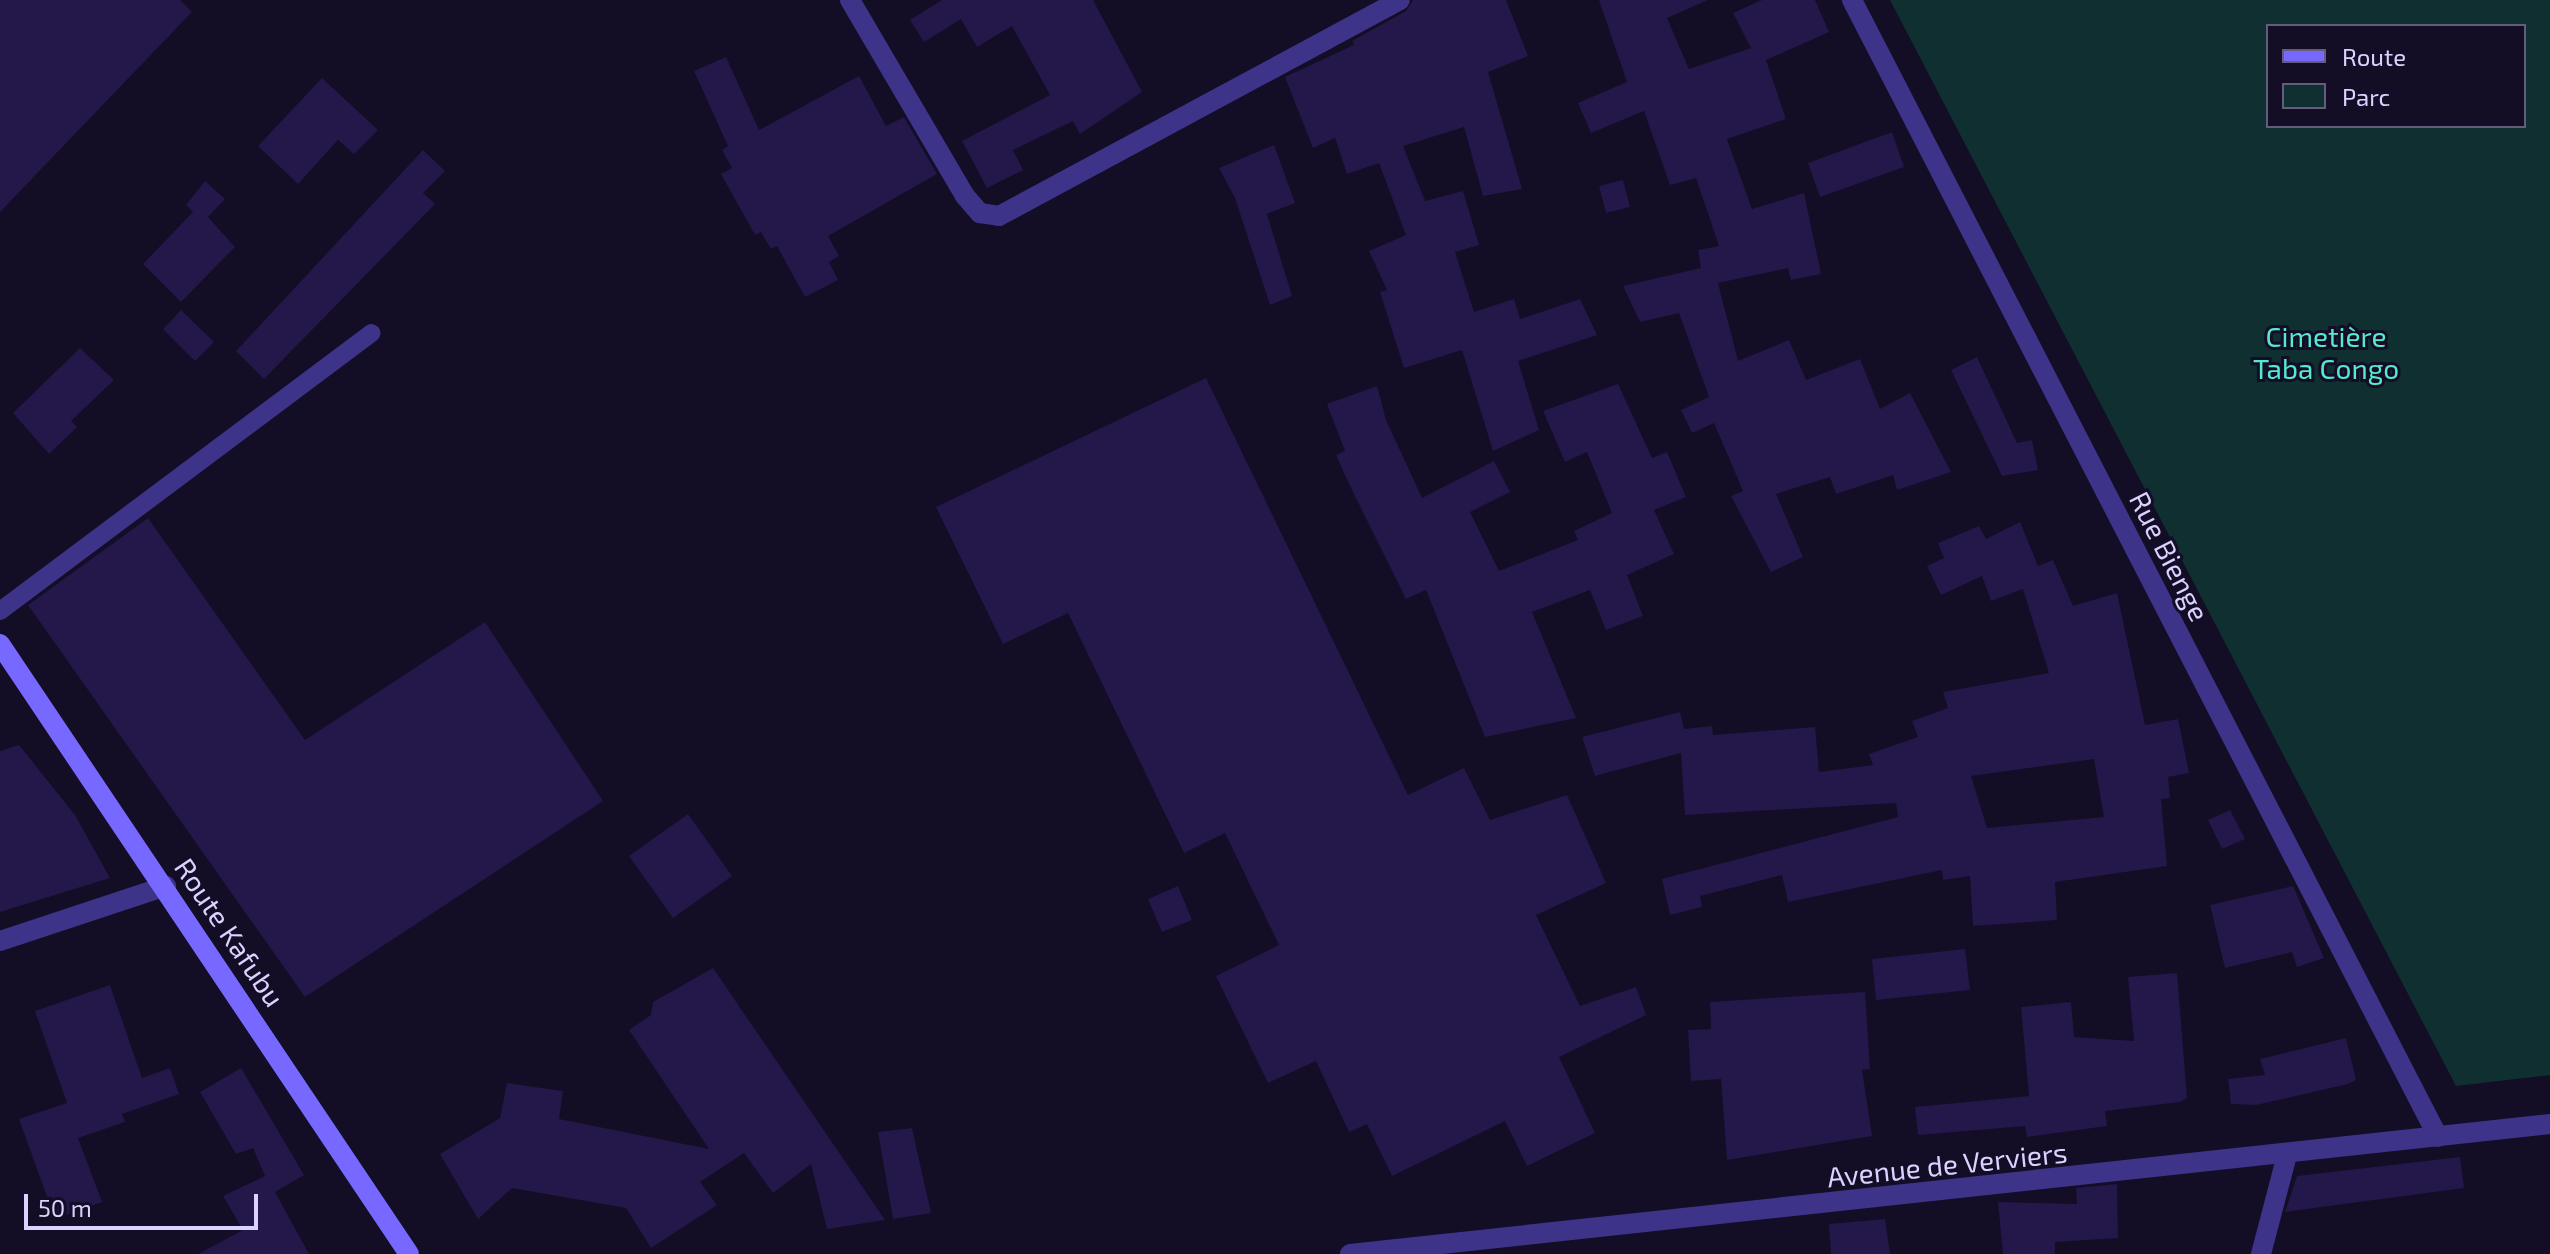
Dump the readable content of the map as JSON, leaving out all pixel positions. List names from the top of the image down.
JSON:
{
  "streets": {
    "main road": ["Route Kafubu"],
    "street": ["Rue Bienge", "Avenue de Verviers"]
  },
  "crossings": [
    ["Rue Bienge", "Avenue de Verviers"]
  ],
  "parks": ["Cimetière Taba Congo"],
  "legend": ["Route", "Parc"],
  "scale_bar": "50 m"
}
